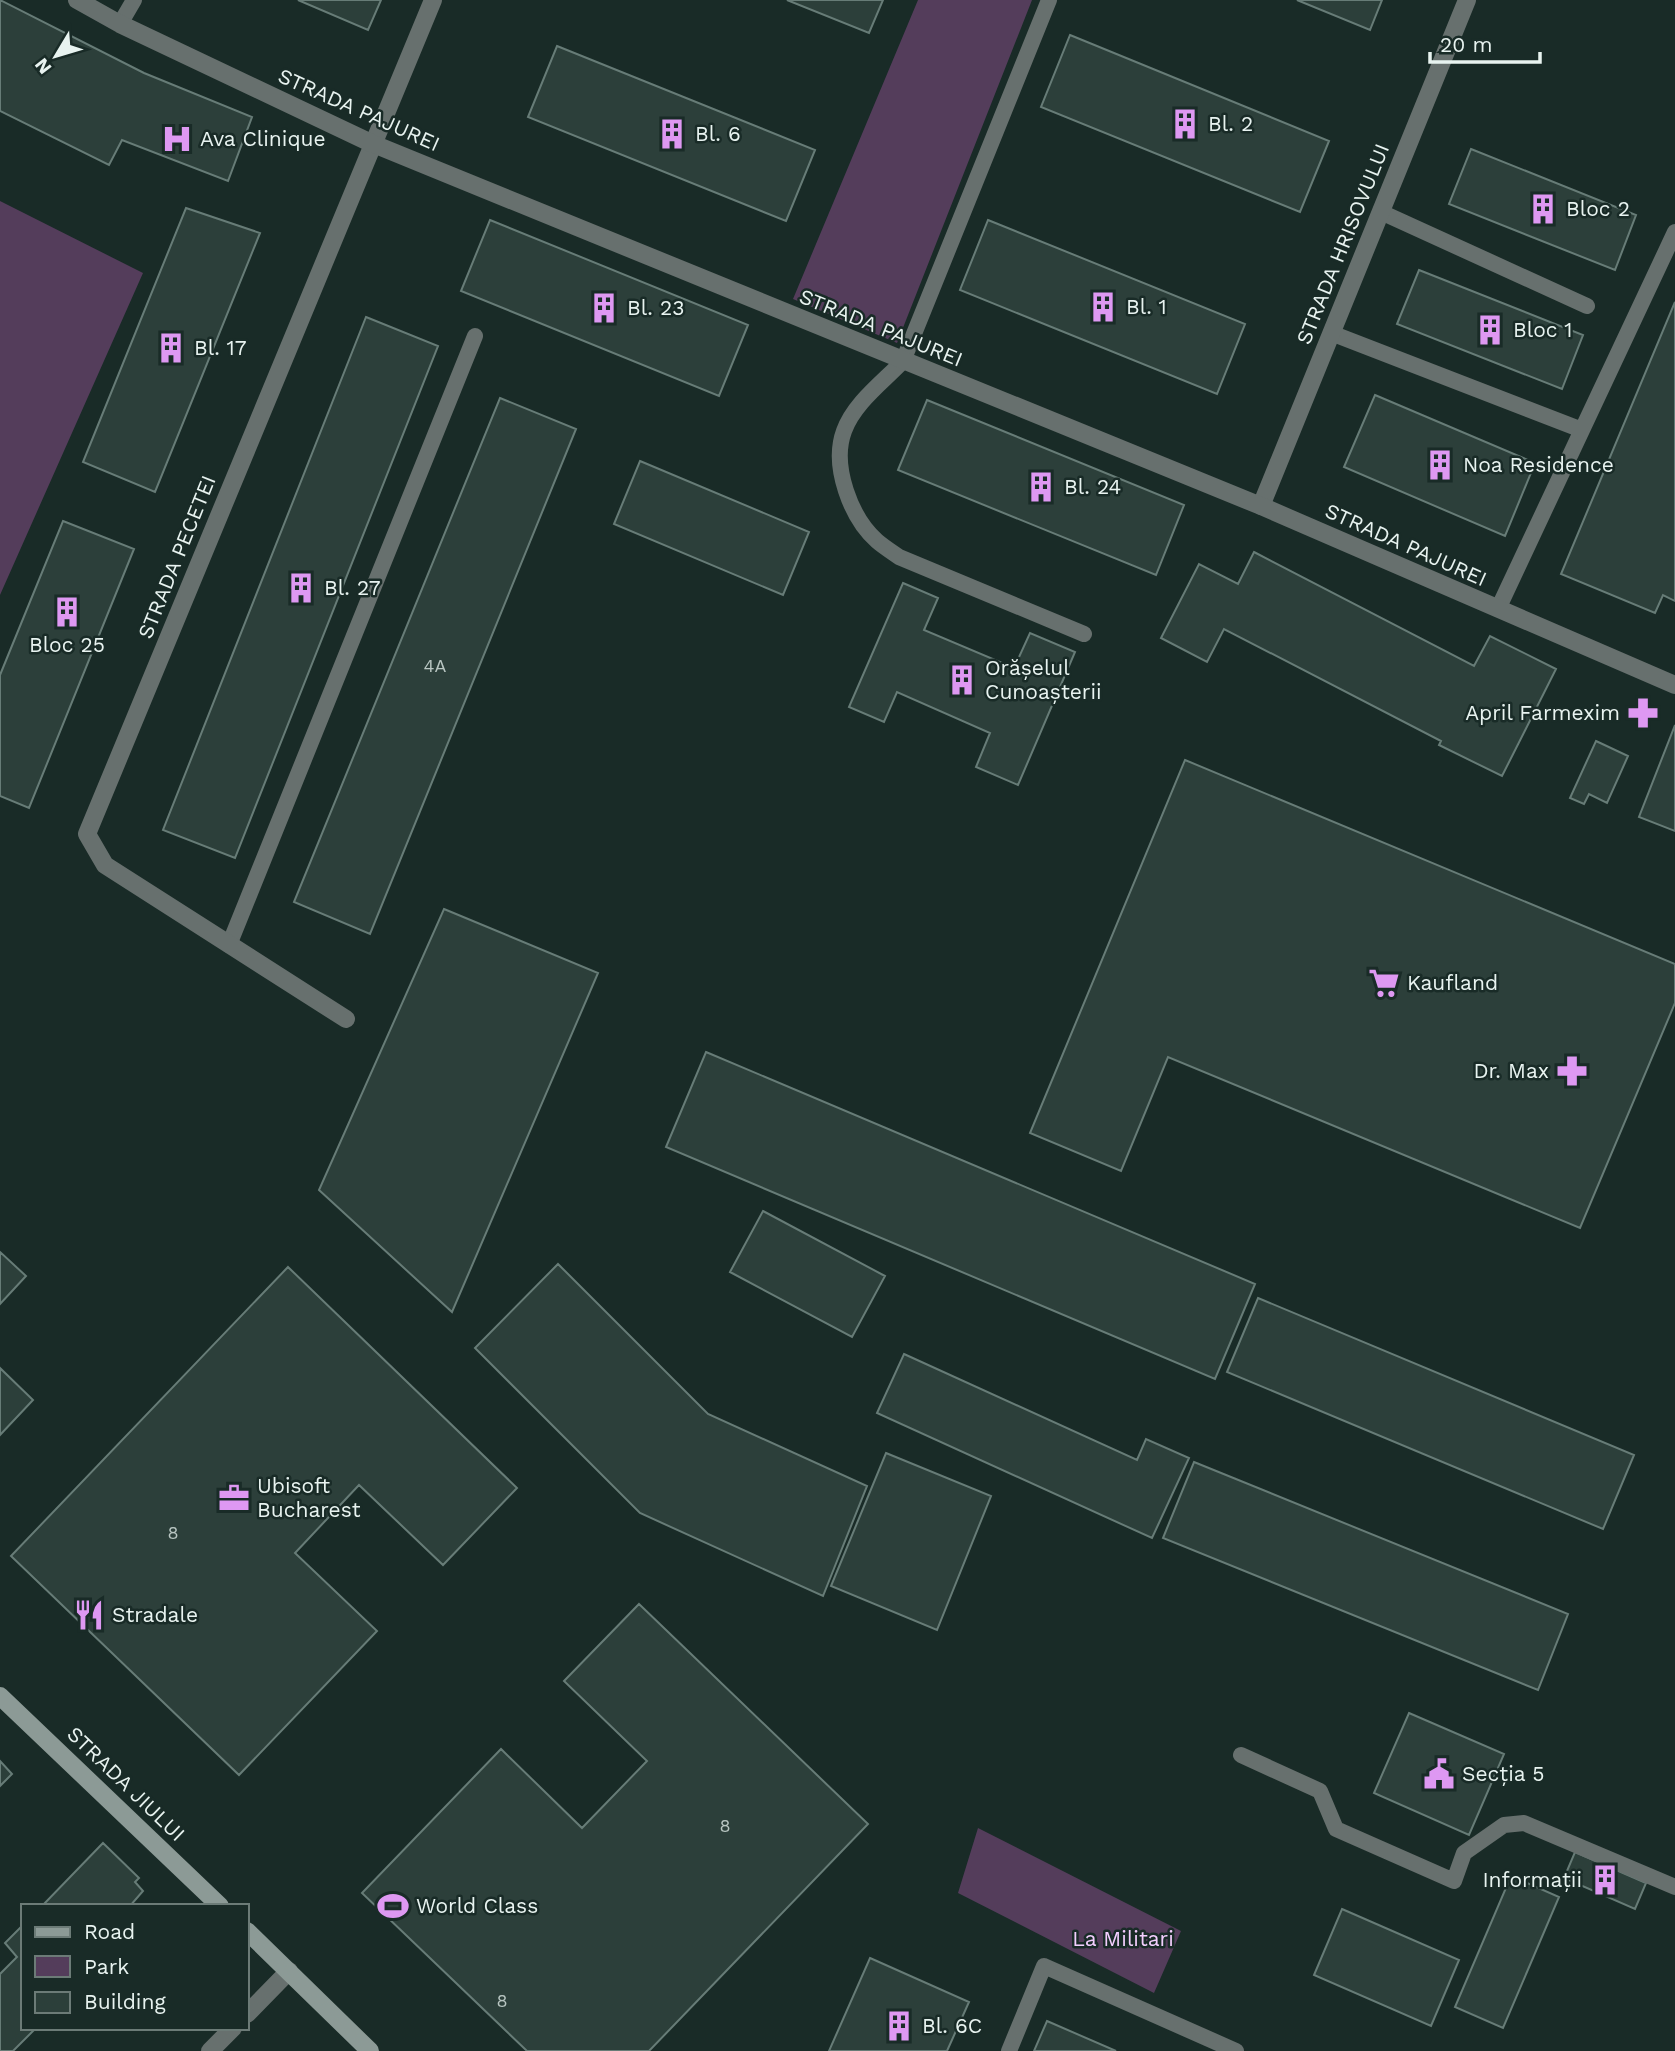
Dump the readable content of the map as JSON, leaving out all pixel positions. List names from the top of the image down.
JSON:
{
  "streets": {
    "main road": ["STRADA JIULUI"],
    "street": ["STRADA PAJUREI", "STRADA HRISOVULUI", "STRADA PECETEI"]
  },
  "crossings": [
    ["STRADA PAJUREI", "STRADA HRISOVULUI"],
    ["STRADA PAJUREI", "STRADA PECETEI"]
  ],
  "parks": ["La Militari"],
  "places": {
    "building": [
      "Bl. 2",
      "Bl. 6",
      "Bloc 2",
      "Bl. 1",
      "Bl. 23",
      "Bloc 1",
      "Bl. 17",
      "Noa Residence",
      "Bl. 24",
      "Bl. 27",
      "Bloc 25",
      "Orășelul Cunoașterii",
      "Informații",
      "Bl. 6C"
    ],
    "hospital": ["Ava Clinique"],
    "pharmacy": ["April Farmexim", "Dr. Max"],
    "supermarket": ["Kaufland"],
    "office": ["Ubisoft Bucharest"],
    "restaurant": ["Stradale"],
    "public building": ["Secția 5"],
    "sports": ["World Class"]
  },
  "house_numbers": [
    "4A",
    "8",
    "8",
    "8"
  ],
  "legend": ["Road", "Park", "Building"],
  "scale_bar": "20 m",
  "north": "bottom left"
}
